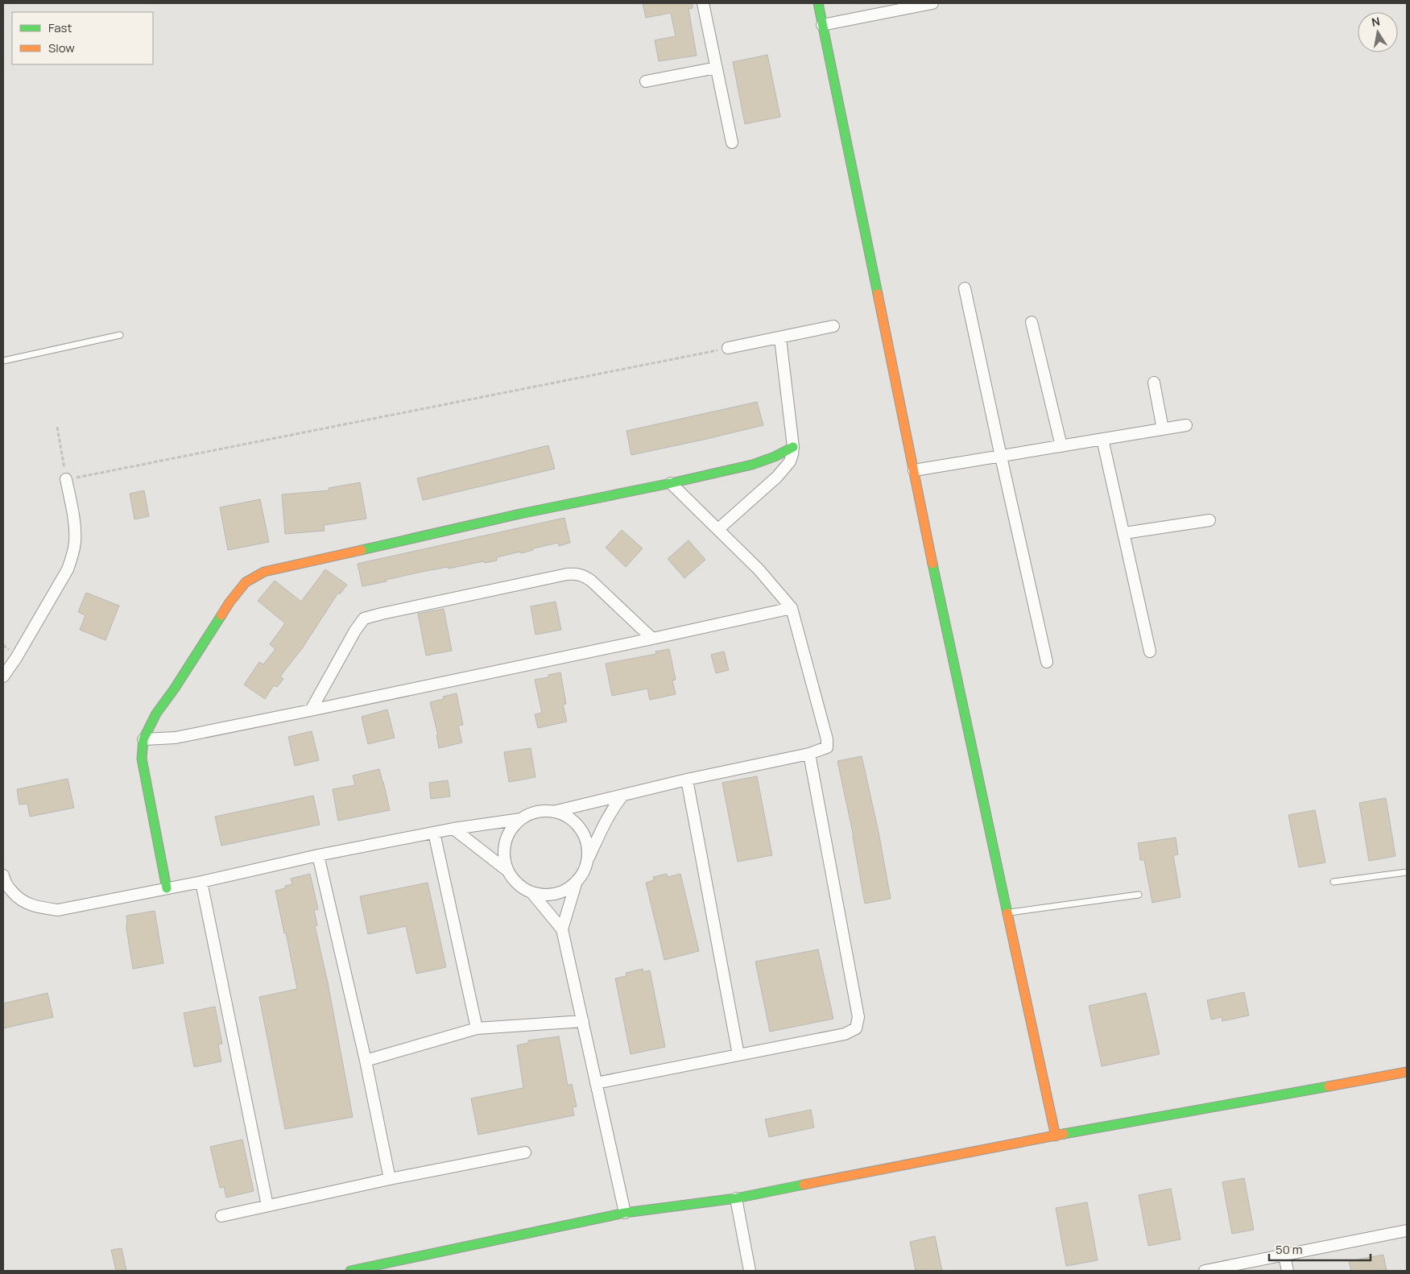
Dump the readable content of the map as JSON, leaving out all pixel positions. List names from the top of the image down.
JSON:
{
  "legend": ["Fast", "Slow"],
  "scale_bar": "50 m",
  "north": "top"
}
